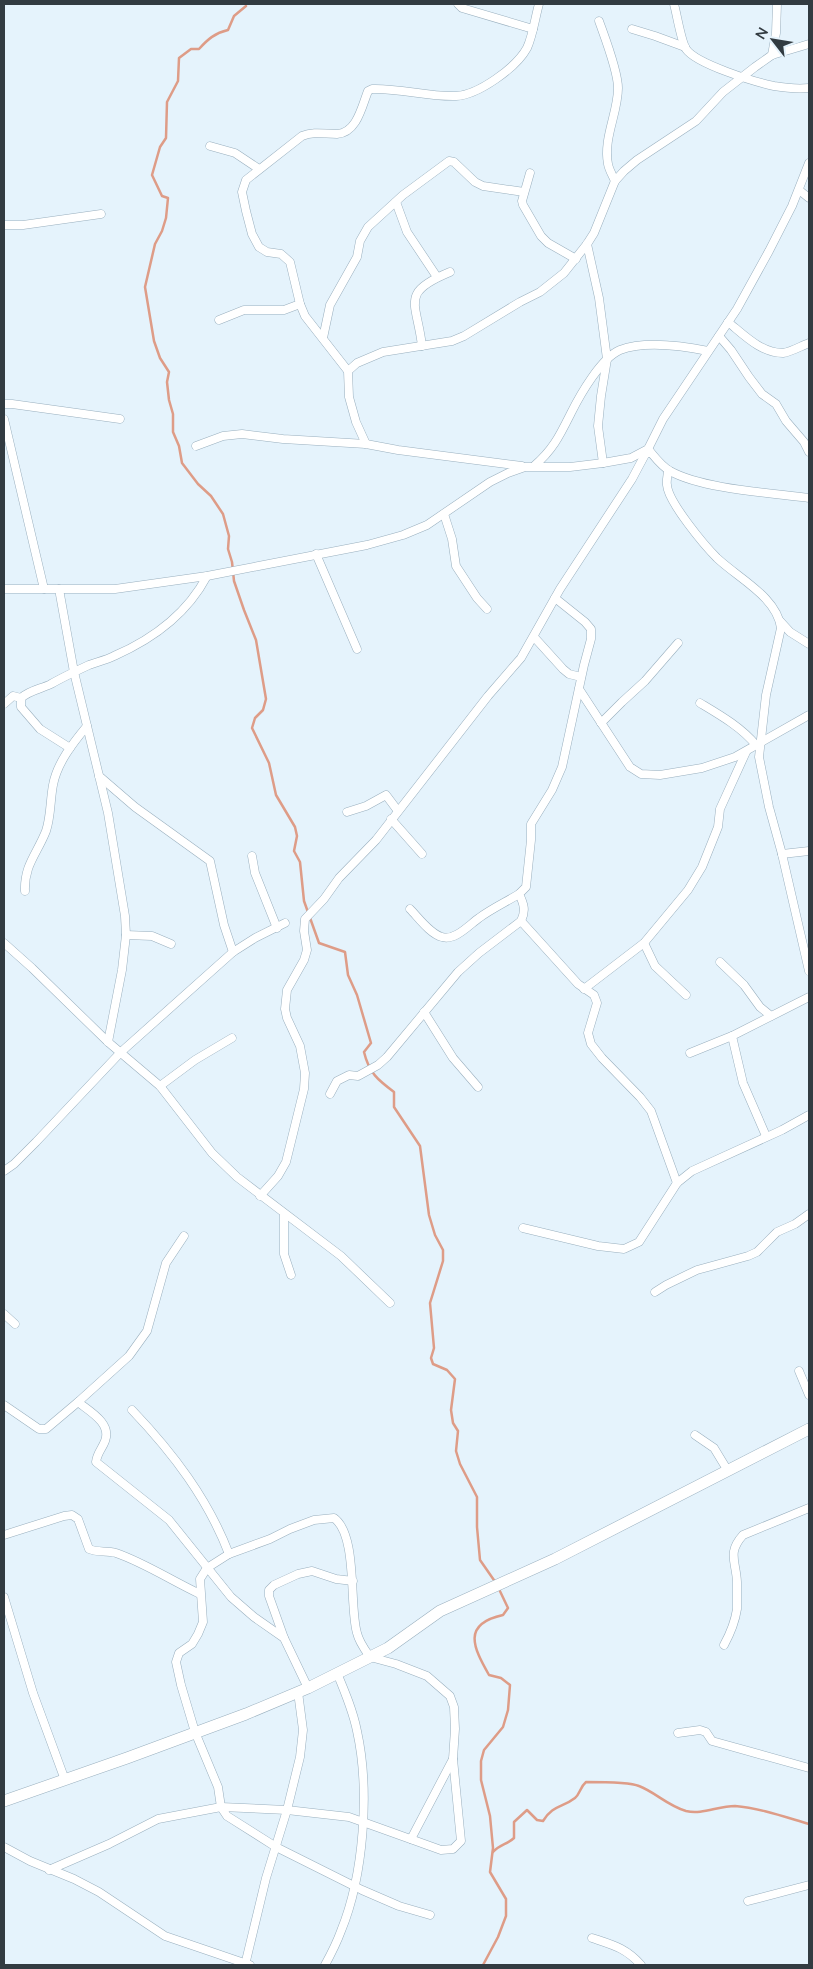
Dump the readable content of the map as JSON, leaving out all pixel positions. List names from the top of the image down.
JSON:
{
  "north": "top left"
}
